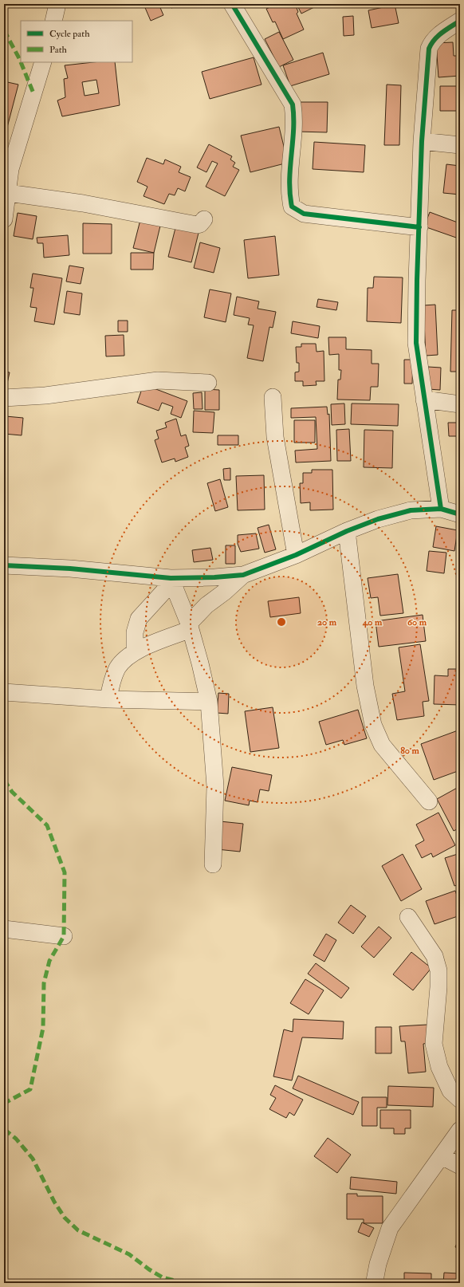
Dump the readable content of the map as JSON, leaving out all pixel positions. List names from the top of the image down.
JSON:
{
  "legend": ["Cycle path", "Path"],
  "rings": [
    "20 m",
    "40 m",
    "60 m",
    "80 m"
  ]
}
